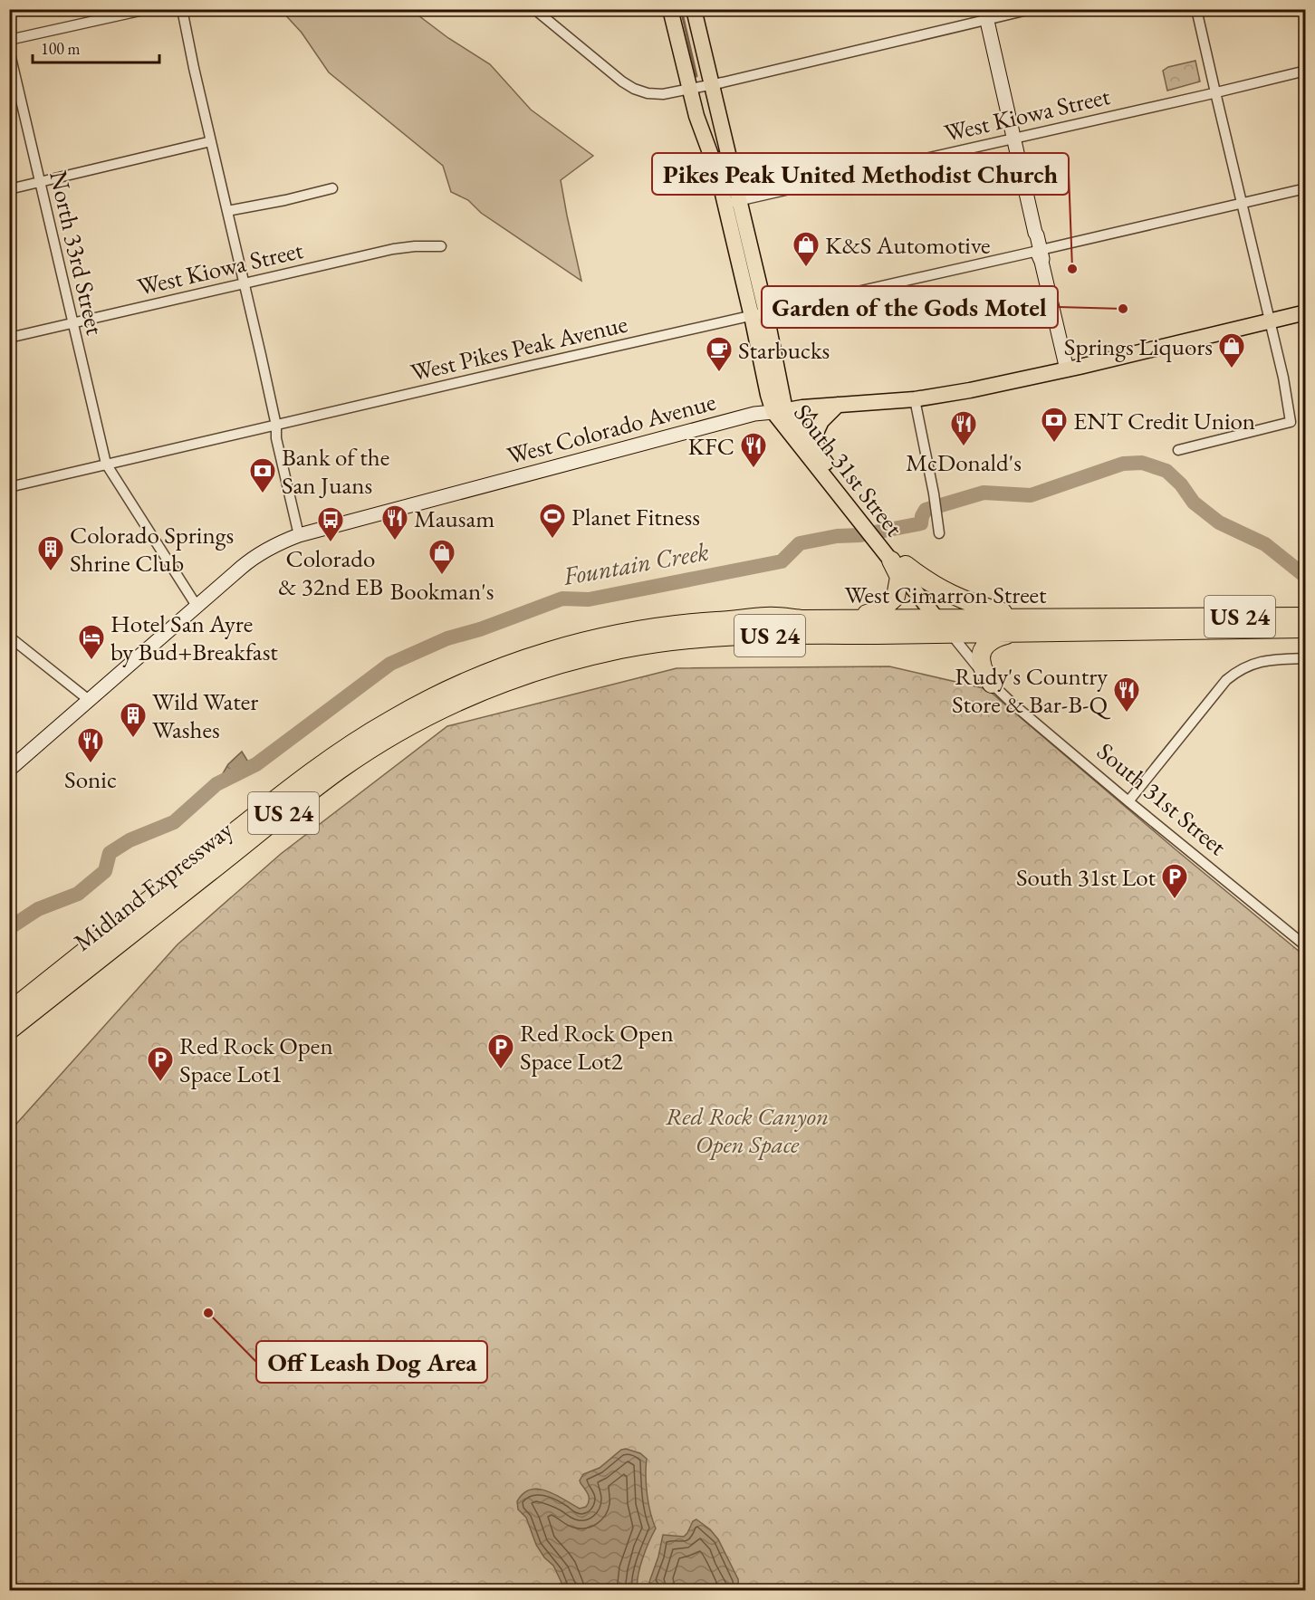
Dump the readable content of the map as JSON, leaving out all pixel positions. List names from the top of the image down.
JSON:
{
  "streets": {
    "highway": ["West Cimarron Street", "US 24", "Midland Expressway"],
    "main road": ["West Colorado Avenue", "South 31st Street"],
    "street": ["West Kiowa Street", "North 33rd Street", "West Pikes Peak Avenue"]
  },
  "crossings": [
    ["West Kiowa Street", "North 33rd Street"],
    ["West Kiowa Street", "South 31st Street"],
    ["North 33rd Street", "West Pikes Peak Avenue"],
    ["North 33rd Street", "West Colorado Avenue"],
    ["West Pikes Peak Avenue", "South 31st Street"],
    ["West Colorado Avenue", "South 31st Street"],
    ["South 31st Street", "West Cimarron Street"],
    ["West Cimarron Street", "Midland Expressway"]
  ],
  "water": ["Fountain Creek"],
  "parks": ["Red Rock Canyon Open Space"],
  "places": {
    "shop": ["K&S Automotive", "Springs Liquors", "Bookman's"],
    "other": ["Pikes Peak United Methodist Church", "Garden of the Gods Motel", "Off Leash Dog Area"],
    "cafe": ["Starbucks"],
    "bank": ["ENT Credit Union", "Bank of the San Juans"],
    "restaurant": [
      "McDonald's",
      "KFC",
      "Mausam",
      "Rudy's Country Store & Bar-B-Q",
      "Sonic"
    ],
    "sports": ["Planet Fitness"],
    "bus stop": ["Colorado & 32nd EB"],
    "building": ["Colorado Springs Shrine Club", "Wild Water Washes"],
    "hotel": ["Hotel San Ayre by Bud+Breakfast"],
    "parking": ["South 31st Lot", "Red Rock Open Space Lot2", "Red Rock Open Space Lot1"]
  },
  "scale_bar": "100 m"
}
